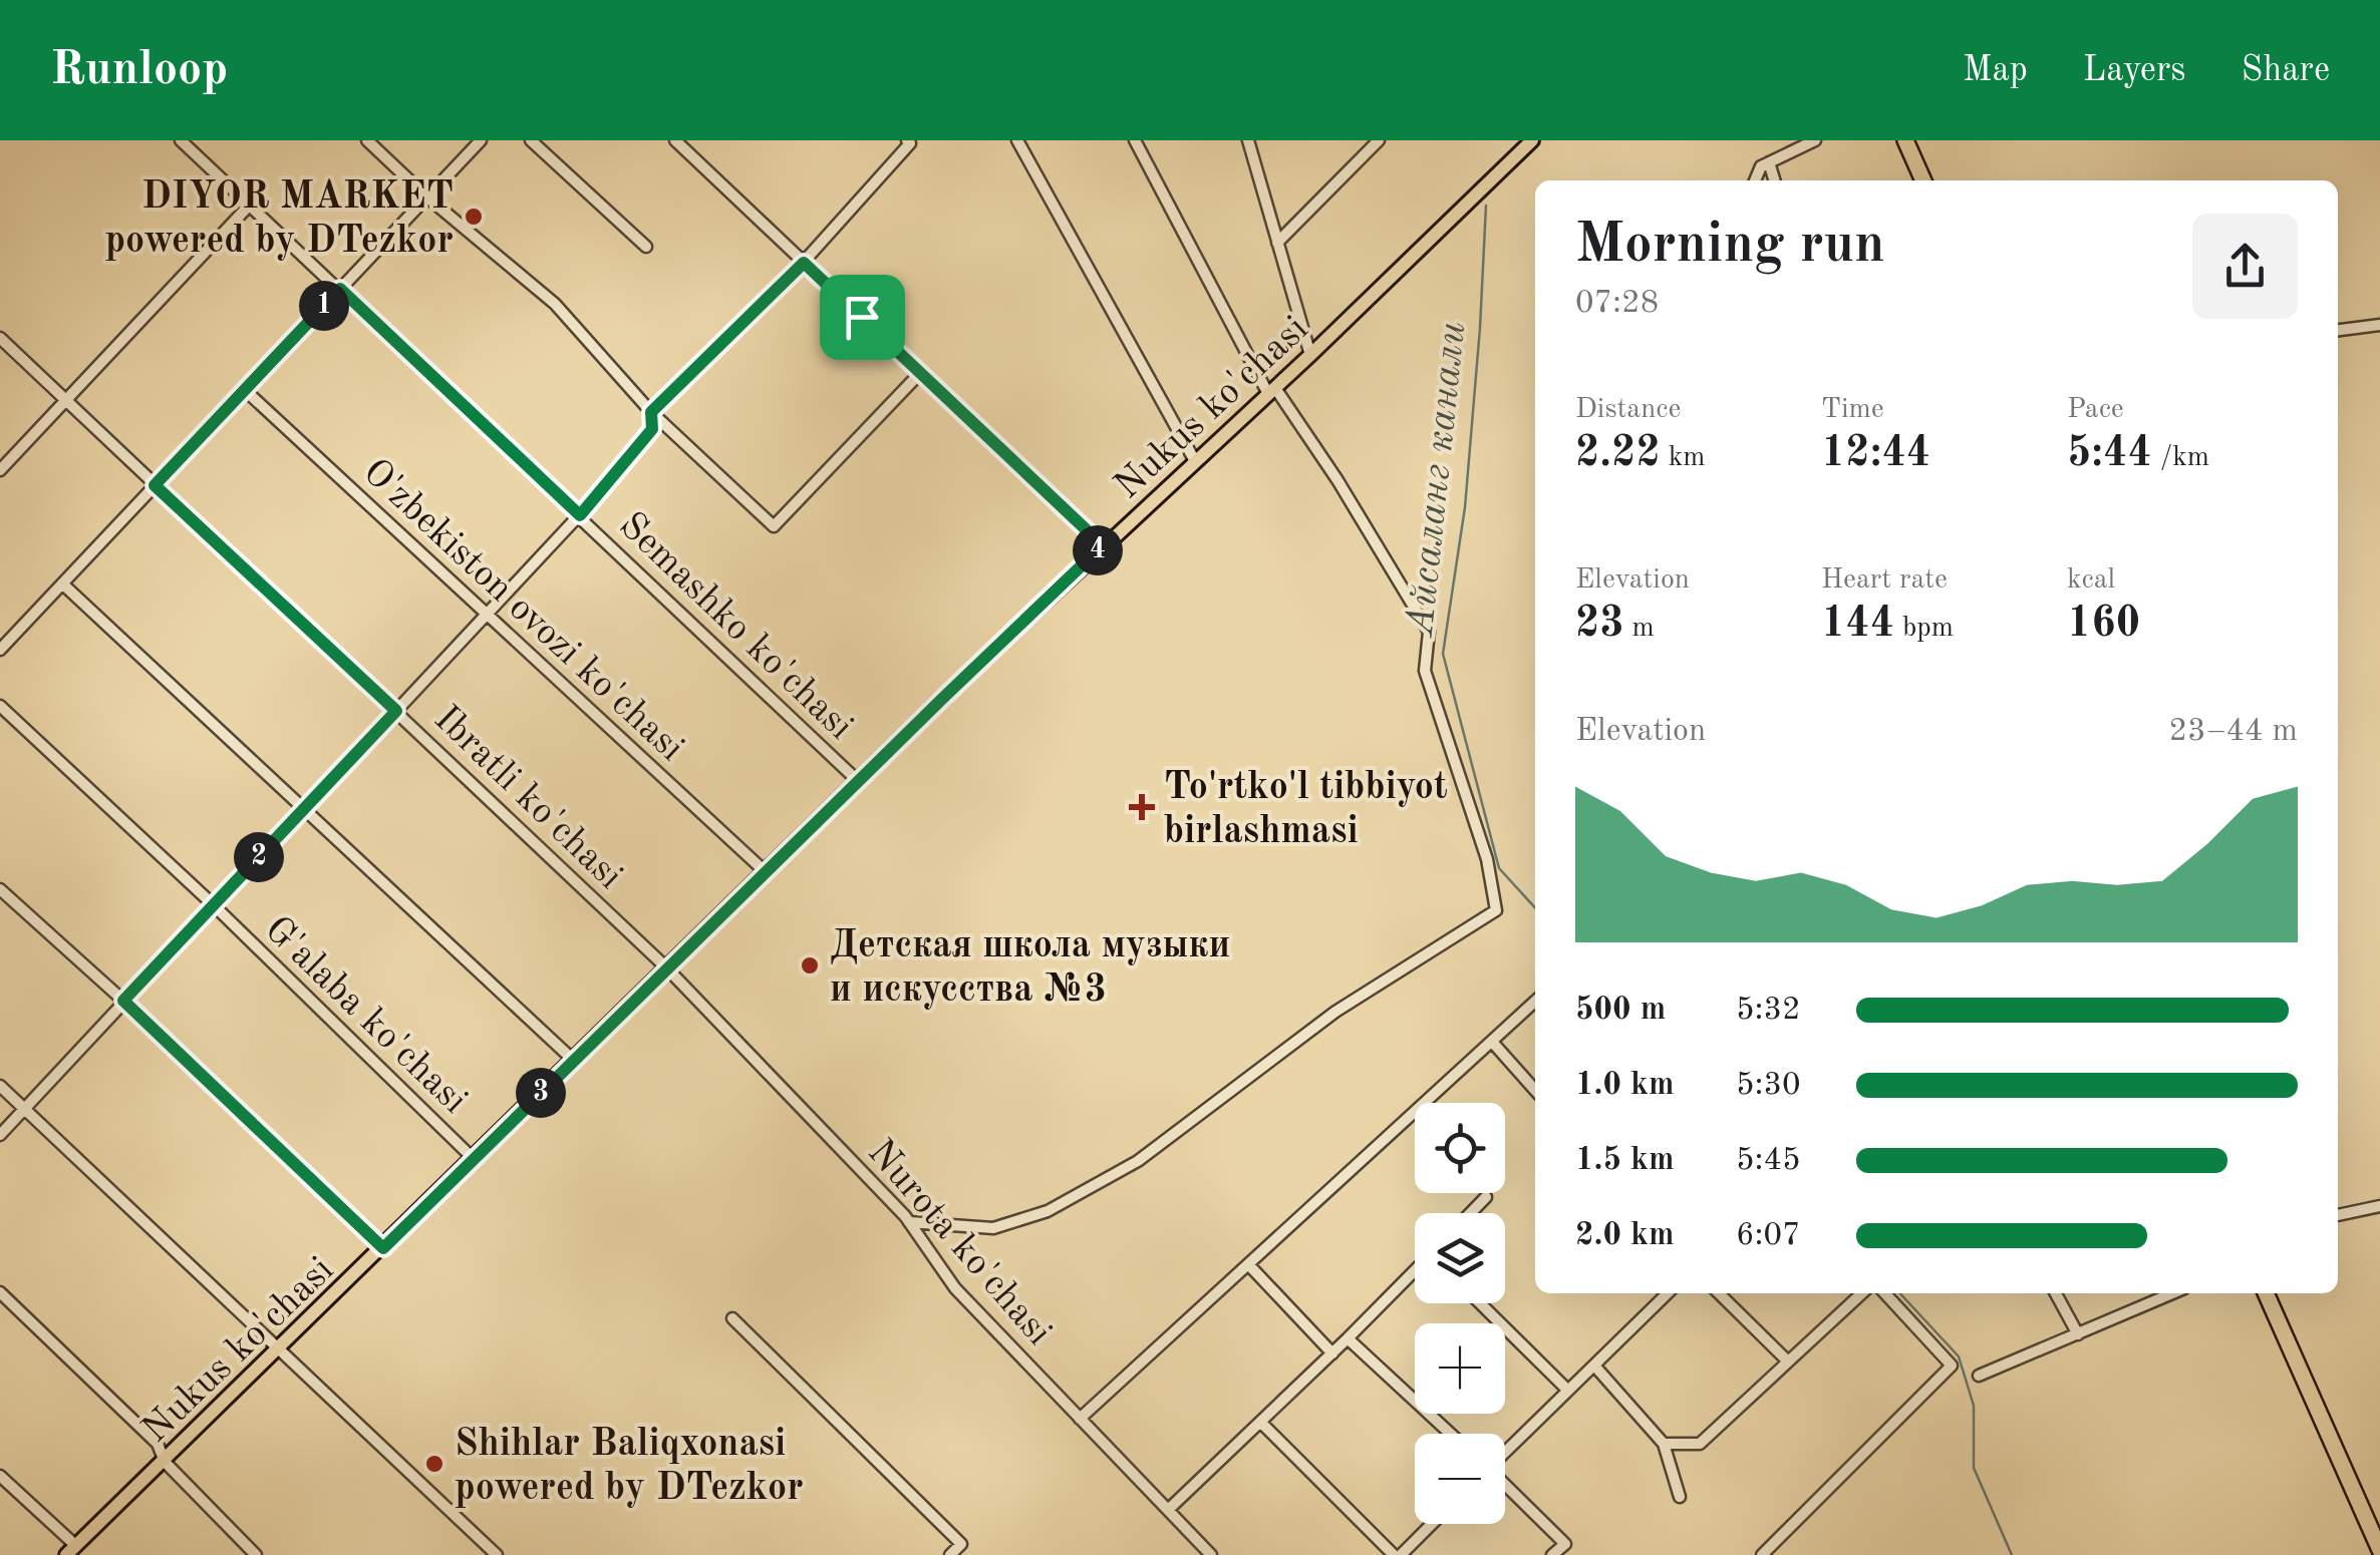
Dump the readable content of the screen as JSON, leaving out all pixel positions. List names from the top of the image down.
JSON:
{
  "streets": {
    "main road": ["Nukus ko'chasi"],
    "street": [
      "O'zbekiston ovozi ko'chasi",
      "Semashko ko'chasi",
      "Ibratli ko'chasi",
      "G'alaba ko'chasi",
      "Nurota ko'chasi"
    ]
  },
  "crossings": [
    ["Nukus ko'chasi", "O'zbekiston ovozi ko'chasi"],
    ["Nukus ko'chasi", "Semashko ko'chasi"],
    ["Nukus ko'chasi", "Ibratli ko'chasi"],
    ["Nukus ko'chasi", "G'alaba ko'chasi"],
    ["Nukus ko'chasi", "Nurota ko'chasi"],
    ["Ibratli ko'chasi", "Nurota ko'chasi"]
  ],
  "water": ["Айсаланг канали"],
  "places": {
    "other": ["DIYOR MARKET powered by DTezkor", "Детская школа музыки и искусства №3", "Shihlar Baliqxonasi powered by DTezkor"],
    "health": ["To'rtko'l tibbiyot birlashmasi"]
  },
  "page": {
    "header": "Runloop",
    "nav": ["Map", "Layers", "Share"],
    "heading": ["Morning run", "07:28"],
    "pins": [
      "1",
      "4",
      "2",
      "3"
    ],
    "stats": [
      ["Distance", "2.22 km"],
      ["Time", "12:44"],
      ["Pace", "5:44 /km"],
      ["Elevation", "23 m"],
      ["Heart rate", "144 bpm"],
      ["kcal", "160"]
    ],
    "chart": ["Elevation", "23–44 m"],
    "list": [
      {
        "name": "500 m",
        "note": "5:32"
      },
      {
        "name": "1.0 km",
        "note": "5:30"
      },
      {
        "name": "1.5 km",
        "note": "5:45"
      },
      {
        "name": "2.0 km",
        "note": "6:07"
      }
    ],
    "map_buttons": ["+", "−"]
  }
}
